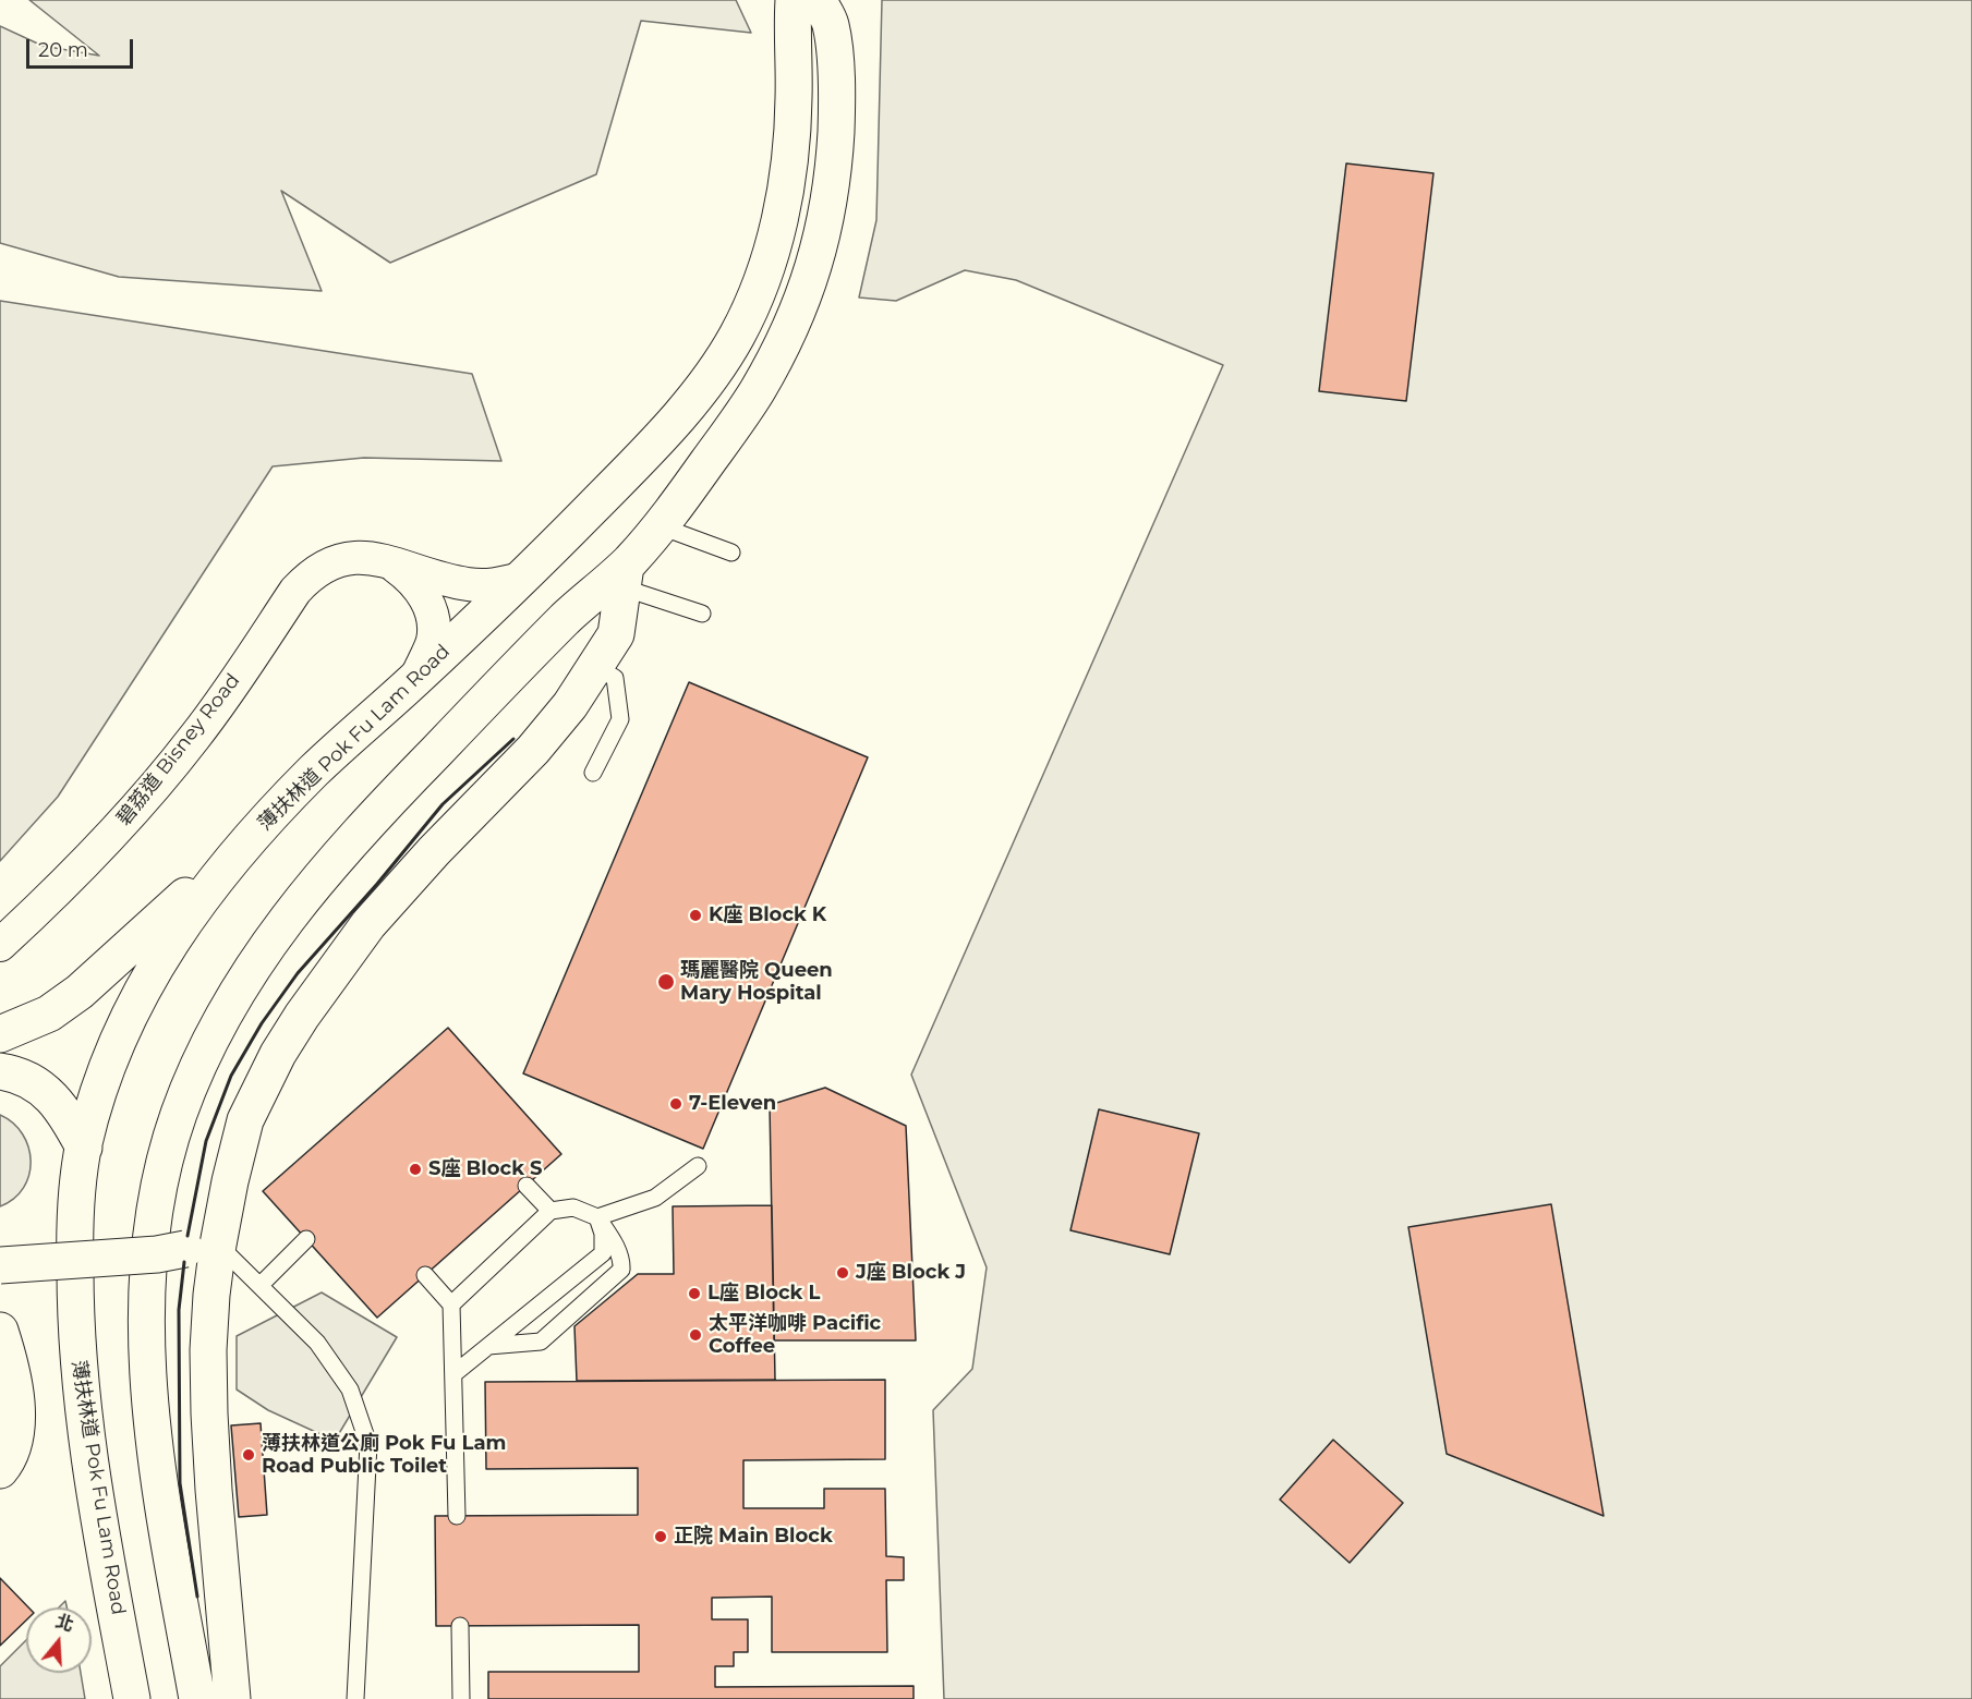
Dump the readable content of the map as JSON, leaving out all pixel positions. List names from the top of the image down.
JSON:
{
  "streets": {
    "main road": ["薄扶林道 Pok Fu Lam Road"],
    "street": ["碧荔道 Bisney Road"]
  },
  "crossings": [
    ["薄扶林道 Pok Fu Lam Road", "碧荔道 Bisney Road"]
  ],
  "places": [
    "K座 Block K",
    "瑪麗醫院 Queen Mary Hospital",
    "7-Eleven",
    "S座 Block S",
    "J座 Block J",
    "L座 Block L",
    "太平洋咖啡 Pacific Coffee",
    "薄扶林道公廁 Pok Fu Lam Road Public Toilet",
    "正院 Main Block"
  ],
  "scale_bar": "20 m",
  "north": "top"
}
